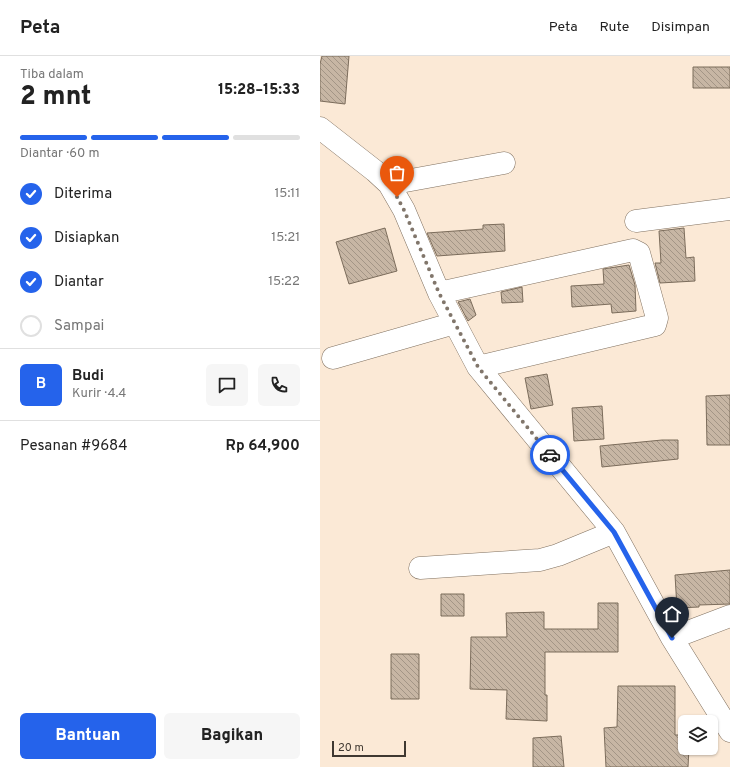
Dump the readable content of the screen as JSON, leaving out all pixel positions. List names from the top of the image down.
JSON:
{
  "scale_bar": "20 m",
  "page": {
    "header": "Peta",
    "nav": ["Peta", "Rute", "Disimpan"],
    "heading": ["2 mnt", "Tiba dalam", "15:28–15:33"],
    "panel": [
      "Budi",
      "Kurir · 4.4",
      "Pesanan #9684",
      "Rp 64,900"
    ],
    "bar": "Diantar · 60 m",
    "list": [
      ["Diterima", "15:11"],
      ["Disiapkan", "15:21"],
      ["Diantar", "15:22"],
      "Sampai"
    ],
    "round": "B",
    "buttons": ["Bantuan", "Bagikan"],
    "scale": "20 m"
  }
}
